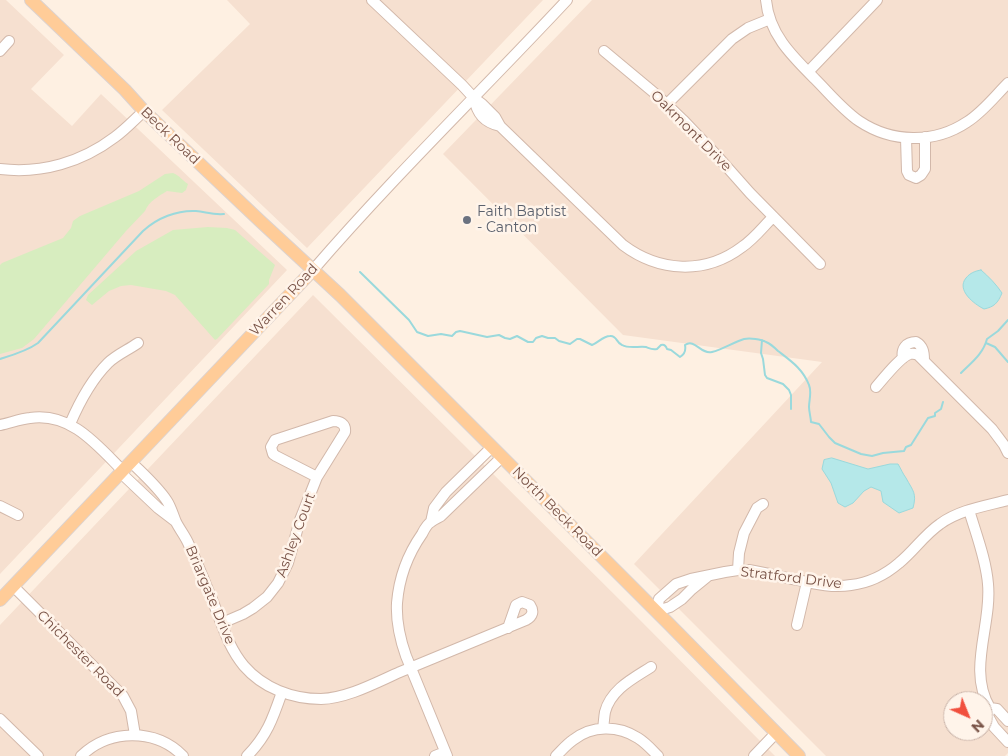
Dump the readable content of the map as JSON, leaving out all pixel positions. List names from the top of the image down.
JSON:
{
  "streets": {
    "main road": ["Beck Road", "Warren Road", "North Beck Road"],
    "street": [
      "Oakmont Drive",
      "Ashley Court",
      "Stratford Drive",
      "Briargate Drive",
      "Chichester Road"
    ]
  },
  "crossings": [
    ["Beck Road", "Warren Road"],
    ["Beck Road", "North Beck Road"],
    ["Warren Road", "North Beck Road"],
    ["Warren Road", "Briargate Drive"],
    ["Warren Road", "Chichester Road"],
    ["North Beck Road", "Stratford Drive"],
    ["Ashley Court", "Briargate Drive"]
  ],
  "places": ["Faith Baptist - Canton"],
  "north": "bottom right"
}
